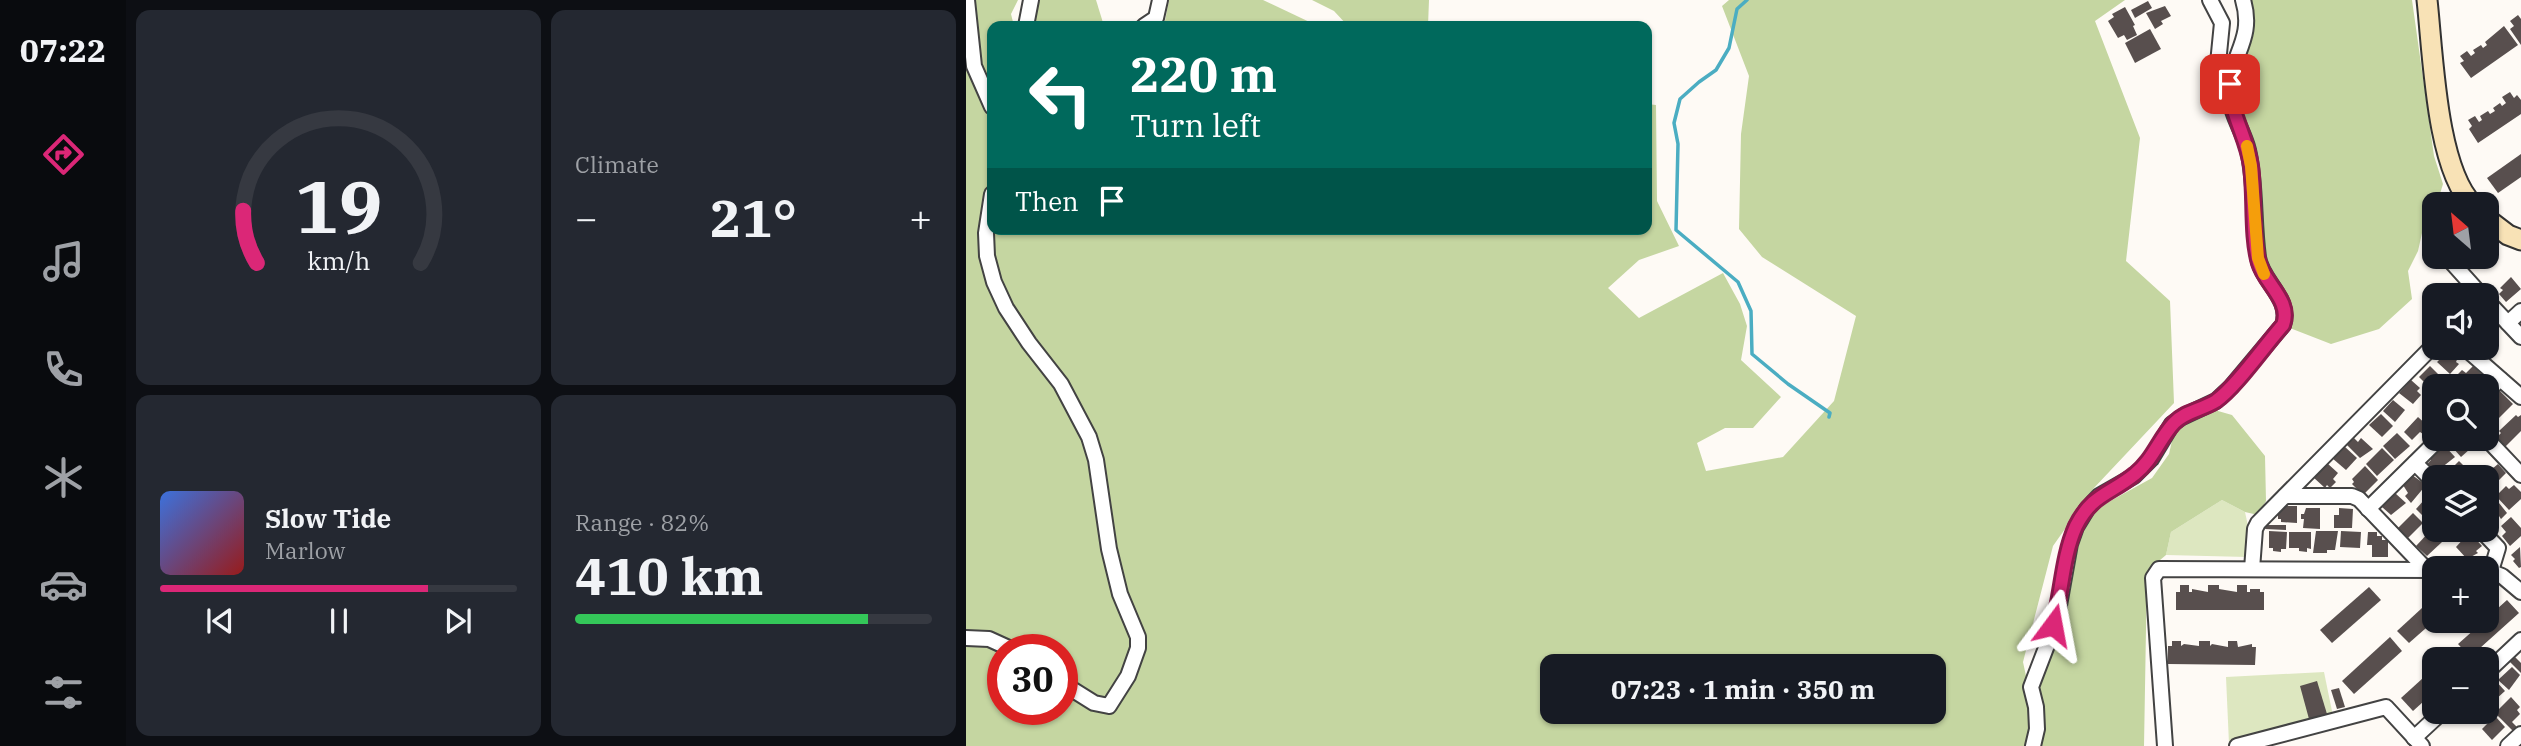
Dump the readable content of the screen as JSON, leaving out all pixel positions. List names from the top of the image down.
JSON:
{
  "north": "top left",
  "page": {
    "tabs": "07:22",
    "tile": [
      "Climate",
      ["Range · 82%", "410 km"]
    ],
    "turn": ["220 m", "Turn left"],
    "then": "Then",
    "heat": ["−", "21°", "+"],
    "map_buttons": ["+", "−"],
    "song": ["Slow Tide", "Marlow"],
    "limit": "30",
    "trip": "07:23 · 1 min · 350 m",
    "gauge": ["19", "km/h"]
  }
}
